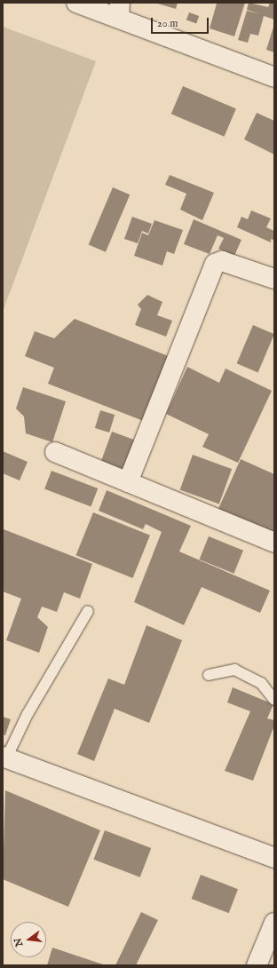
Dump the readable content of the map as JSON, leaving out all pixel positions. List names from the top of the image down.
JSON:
{
  "scale_bar": "20 m",
  "north": "left"
}
